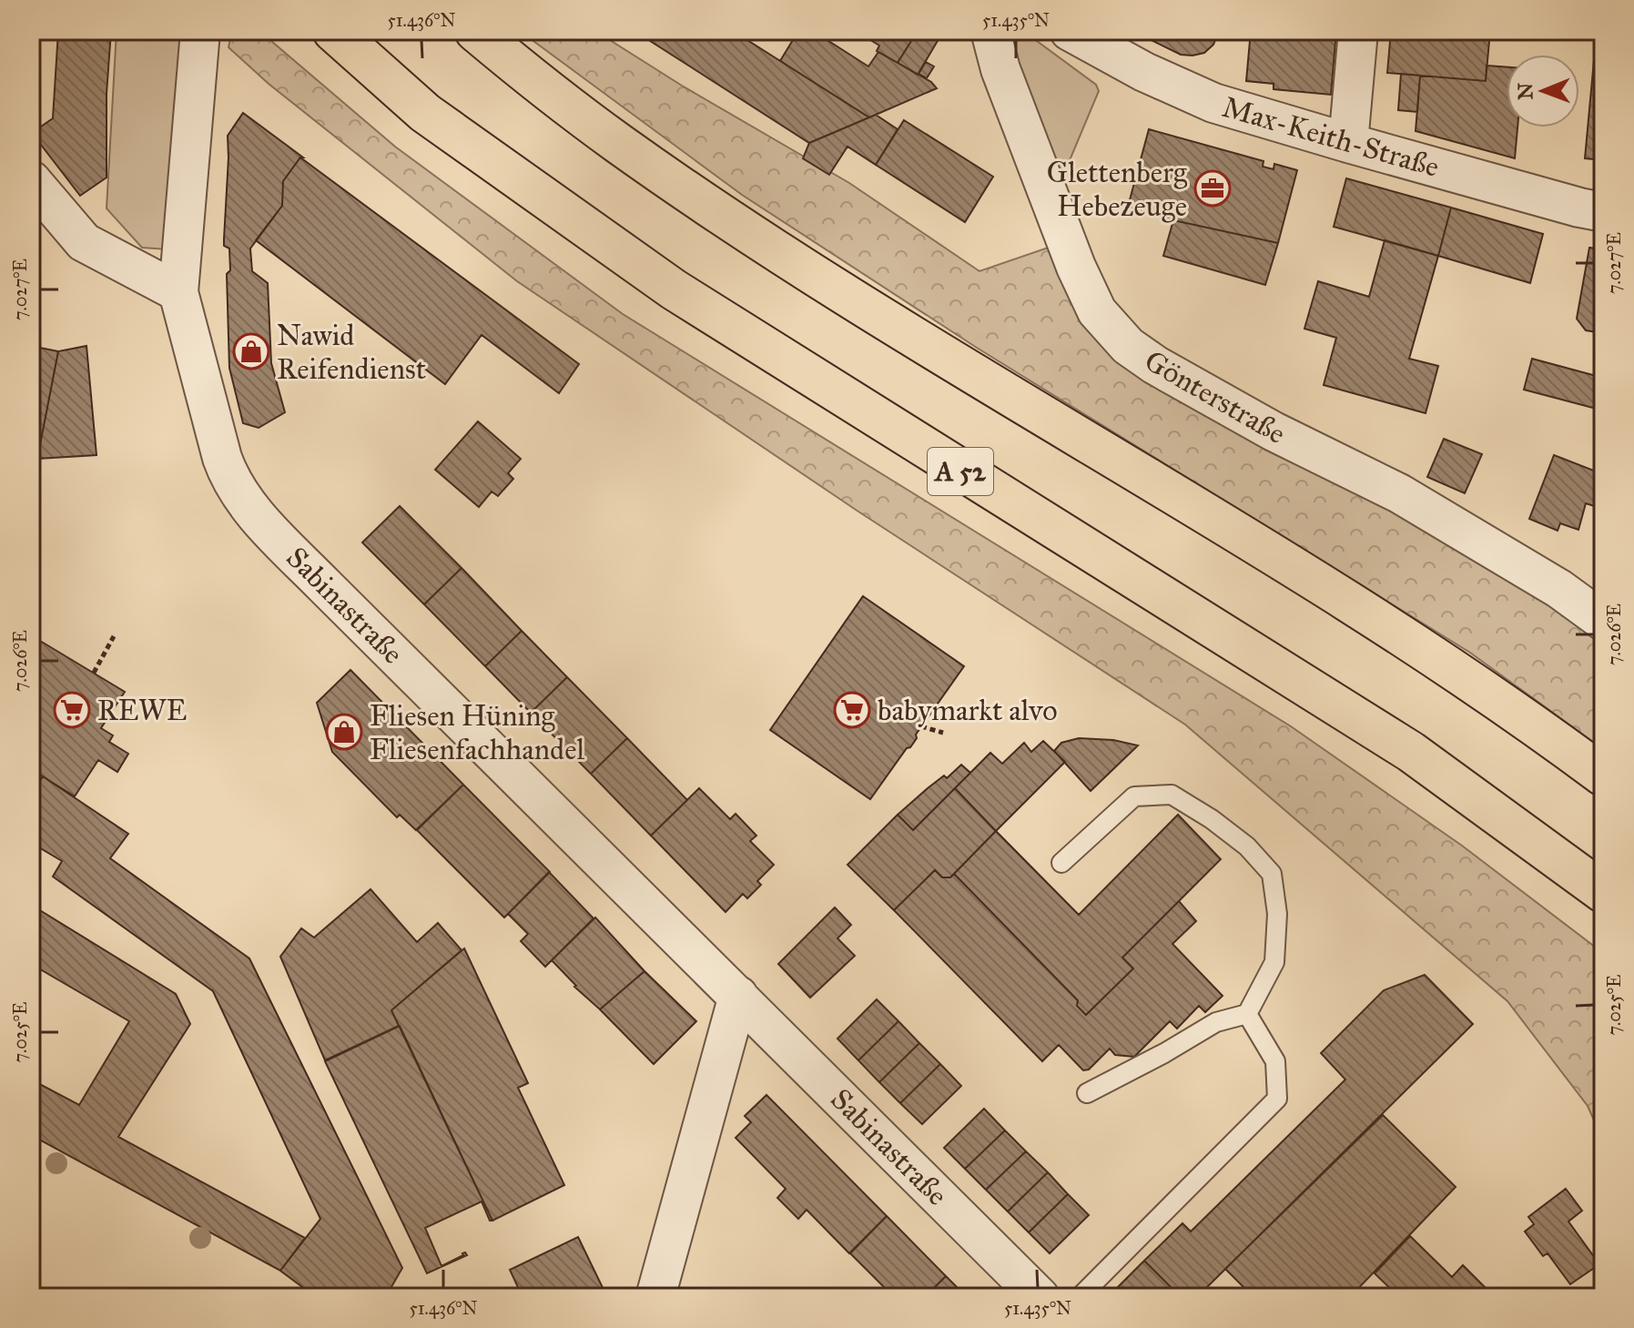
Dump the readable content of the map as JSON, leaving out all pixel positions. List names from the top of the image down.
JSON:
{
  "streets": {
    "highway": ["A 52"],
    "street": ["Max-Keith-Straße", "Gönterstraße", "Sabinastraße"]
  },
  "places": {
    "office": ["Glettenberg Hebezeuge"],
    "shop": ["Nawid Reifendienst", "Fliesen Hüning Fliesenfachhandel"],
    "supermarket": ["REWE", "babymarkt alvo"]
  },
  "north": "left",
  "coordinates": [
    "51.436°N",
    "51.435°N",
    "7.027°E",
    "7.026°E",
    "7.025°E"
  ]
}
